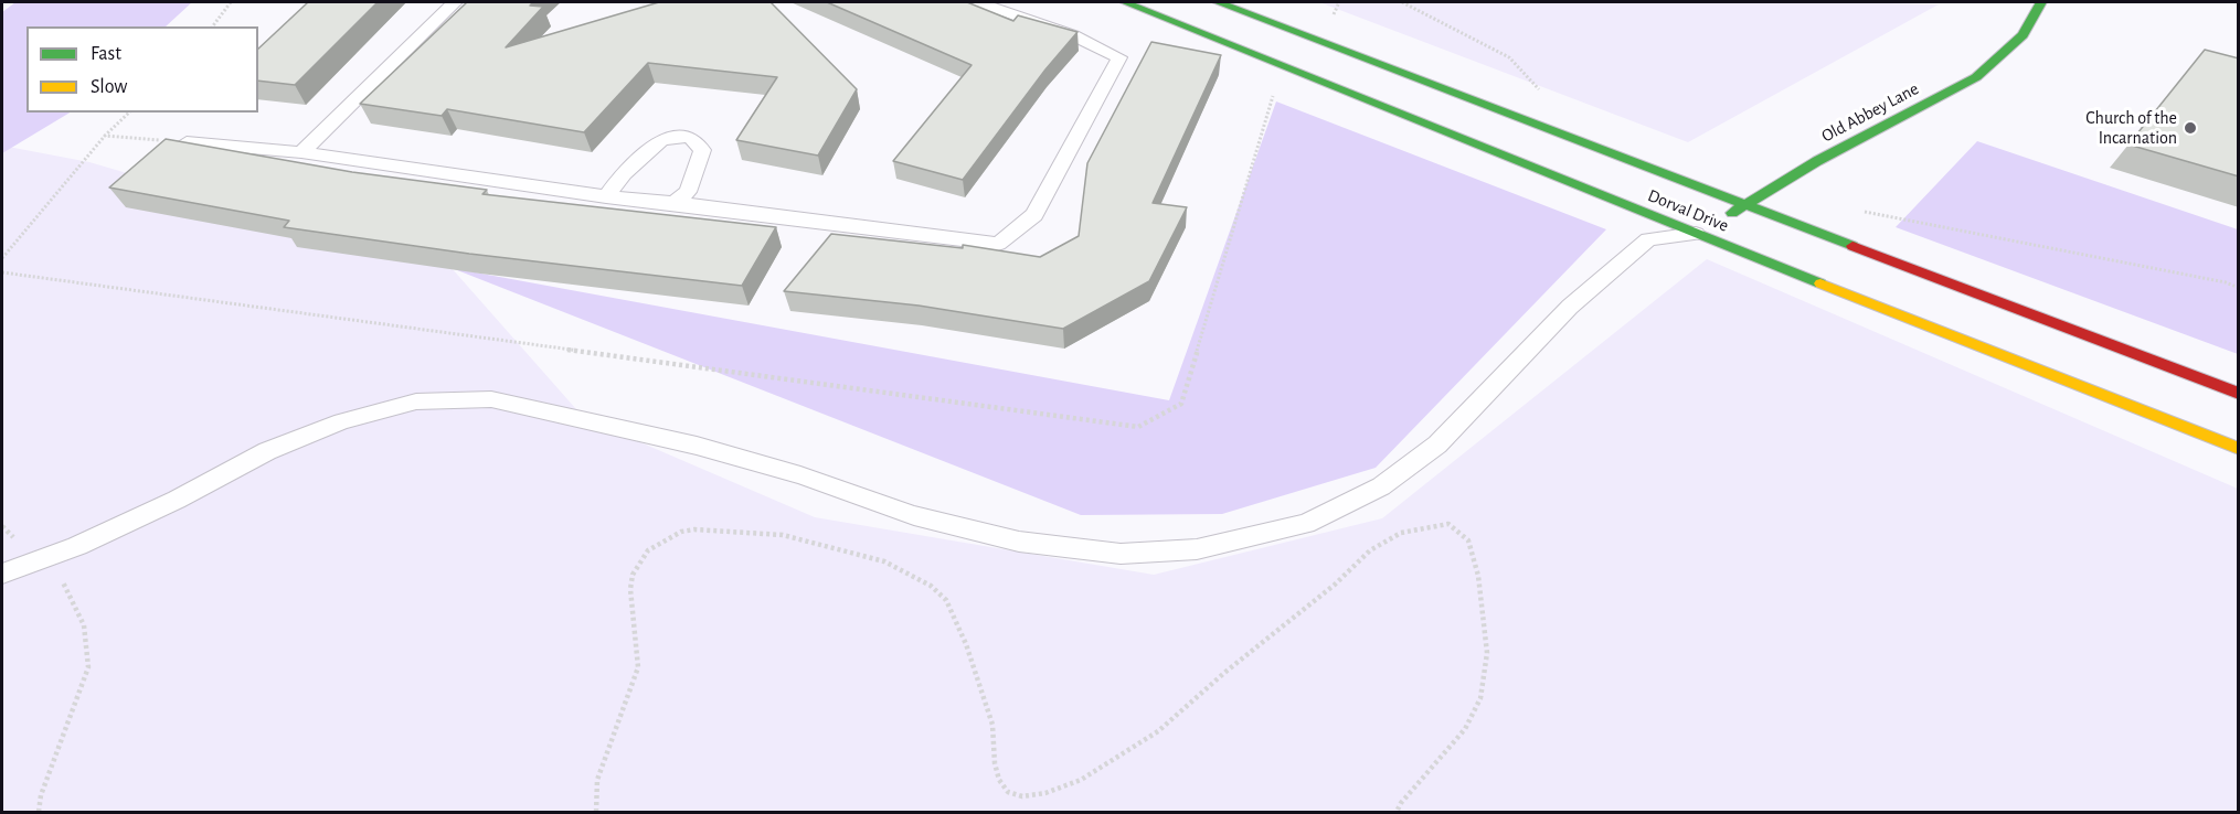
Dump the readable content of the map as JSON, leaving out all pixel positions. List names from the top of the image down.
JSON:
{
  "streets": {
    "main road": ["Old Abbey Lane", "Dorval Drive"]
  },
  "crossings": [
    ["Old Abbey Lane", "Dorval Drive"]
  ],
  "places": ["Church of the Incarnation"],
  "legend": ["Fast", "Slow"]
}
